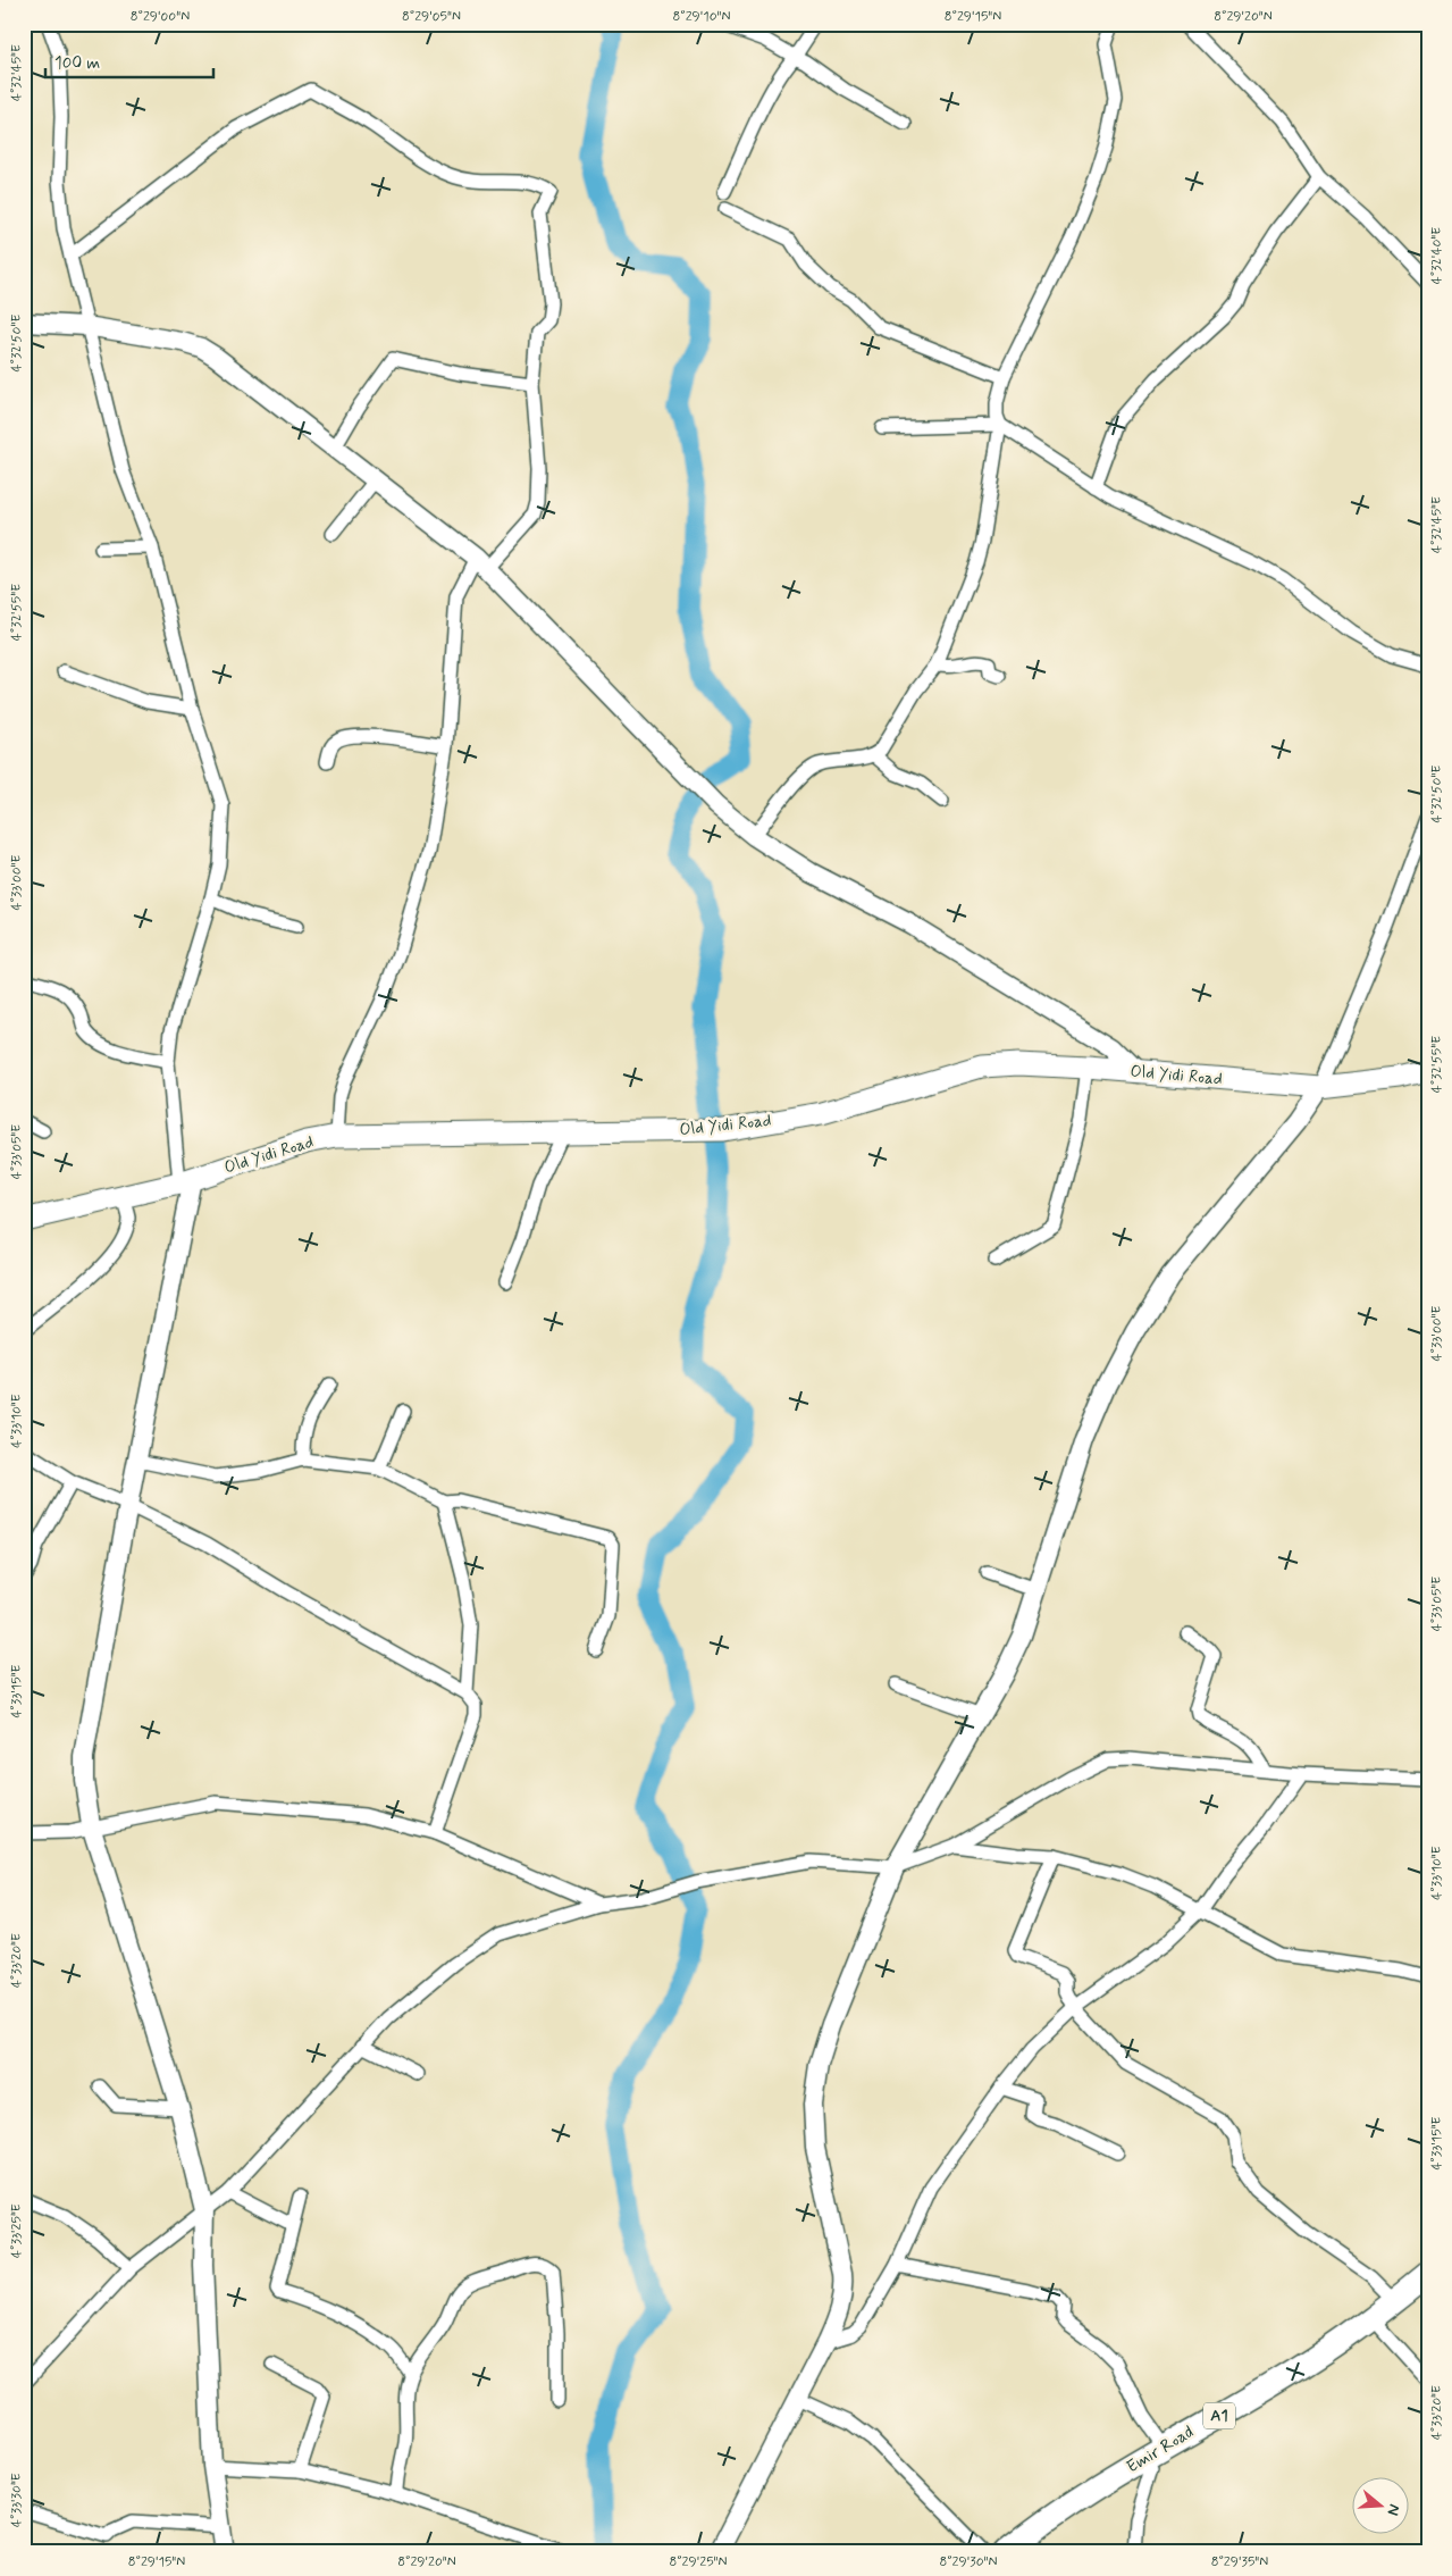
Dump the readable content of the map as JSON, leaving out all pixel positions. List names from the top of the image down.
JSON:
{
  "streets": {
    "highway": ["A1", "Emir Road"],
    "main road": ["Old Yidi Road"]
  },
  "scale_bar": "100 m",
  "north": "right",
  "coordinates": [
    "8°29'00\"N",
    "8°29'05\"N",
    "8°29'10\"N",
    "8°29'15\"N",
    "8°29'20\"N",
    "4°32'45\"E",
    "4°32'40\"E",
    "4°32'50\"E",
    "4°32'55\"E",
    "4°33'00\"E",
    "4°33'05\"E",
    "4°33'10\"E",
    "4°33'15\"E",
    "4°33'20\"E",
    "4°33'25\"E",
    "4°33'30\"E",
    "8°29'25\"N",
    "8°29'30\"N",
    "8°29'35\"N"
  ]
}
